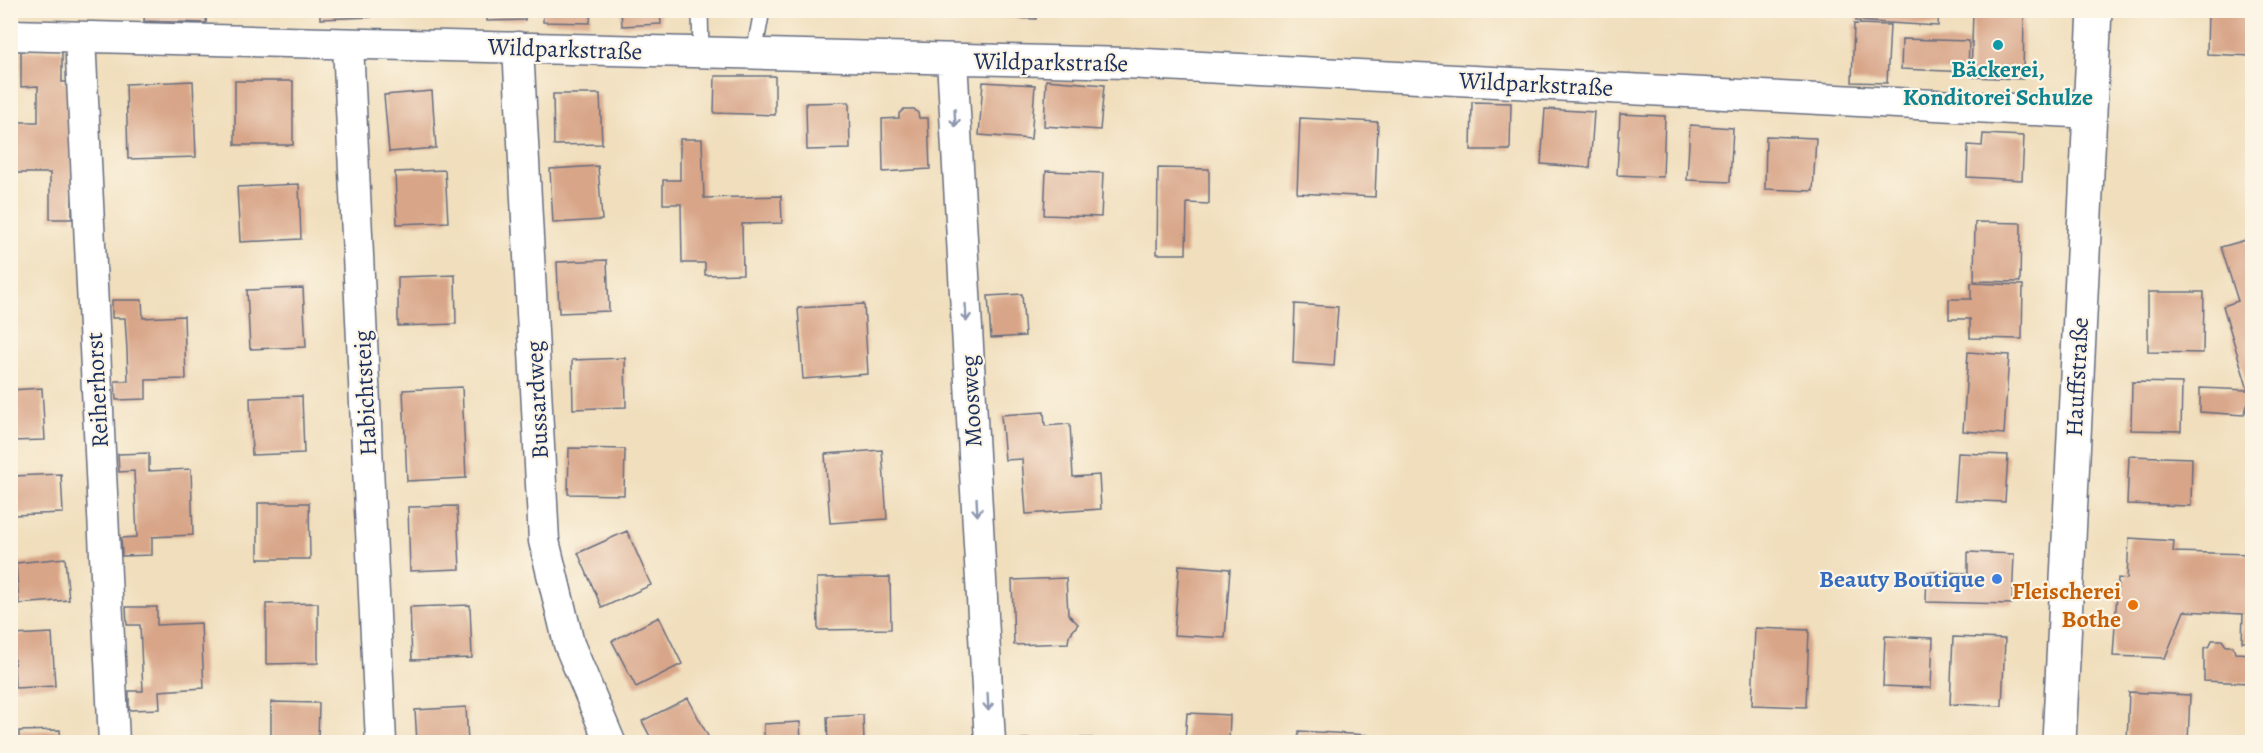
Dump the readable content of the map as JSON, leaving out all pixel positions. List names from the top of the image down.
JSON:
{
  "streets": {
    "main road": ["Hauffstraße"],
    "street": [
      "Wildparkstraße",
      "Reiherhorst",
      "Habichtsteig",
      "Bussardweg",
      "Moosweg"
    ]
  },
  "crossings": [
    ["Wildparkstraße", "Hauffstraße"],
    ["Wildparkstraße", "Reiherhorst"],
    ["Wildparkstraße", "Habichtsteig"],
    ["Wildparkstraße", "Bussardweg"],
    ["Wildparkstraße", "Moosweg"]
  ],
  "one_way": ["Moosweg"],
  "places": ["Bäckerei, Konditorei Schulze", "Beauty Boutique", "Fleischerei Bothe"]
}
